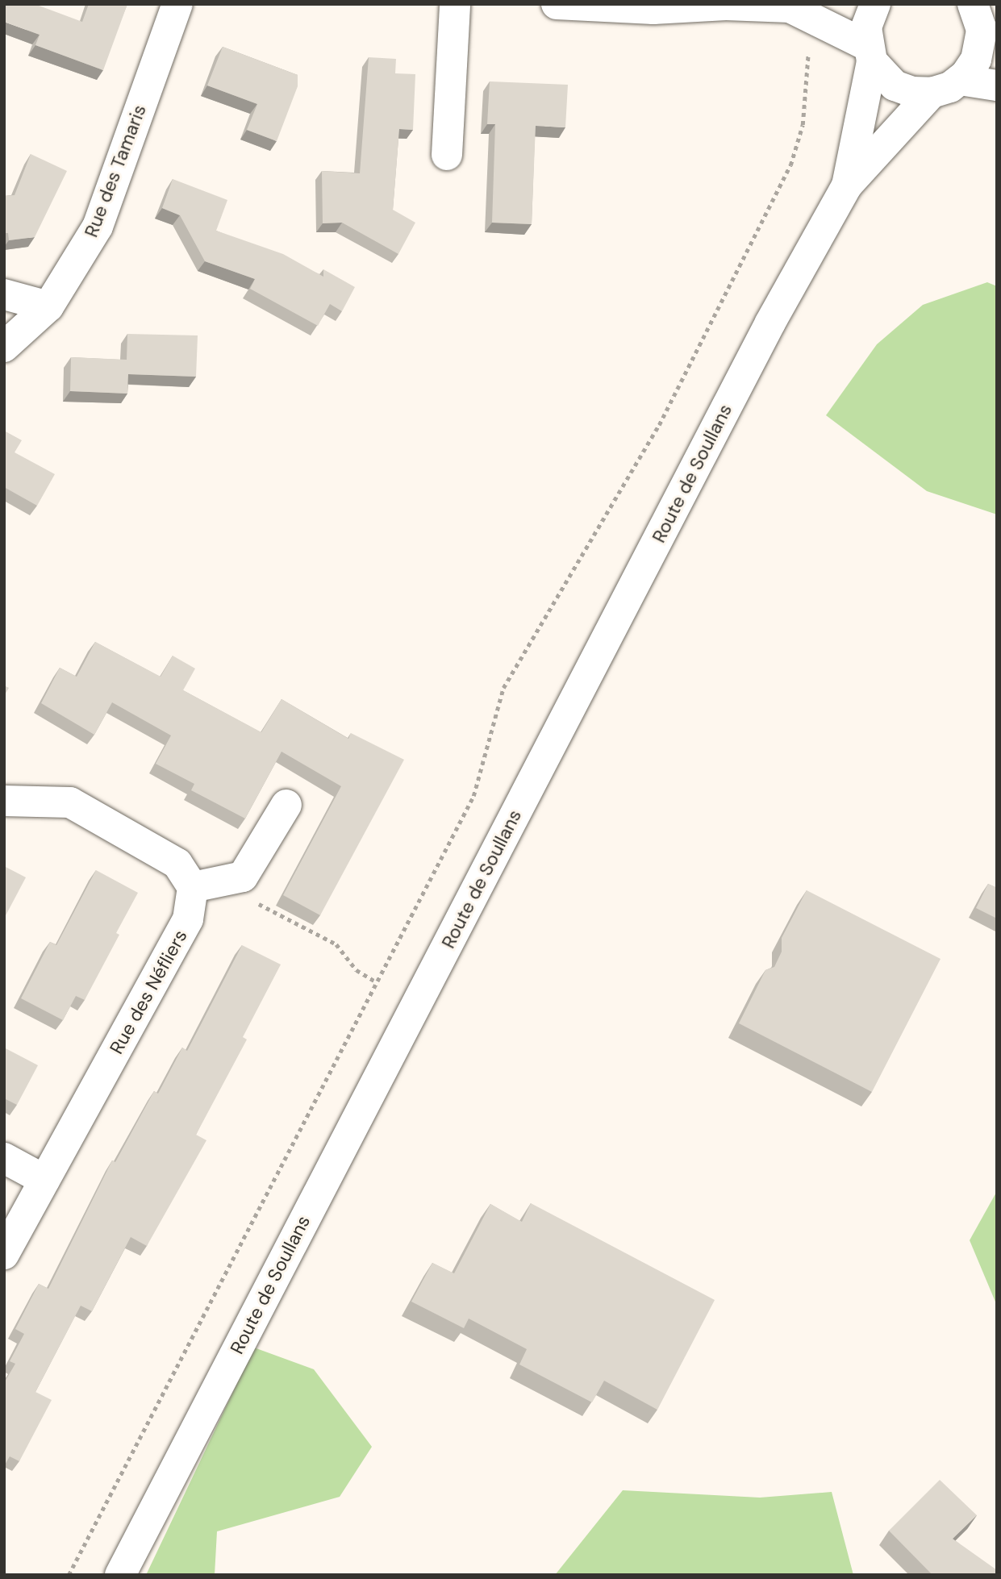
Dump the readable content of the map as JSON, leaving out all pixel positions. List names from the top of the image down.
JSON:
{
  "streets": {
    "main road": ["Rue des Tamaris", "Route de Soullans", "Rue des Néfliers"]
  }
}
